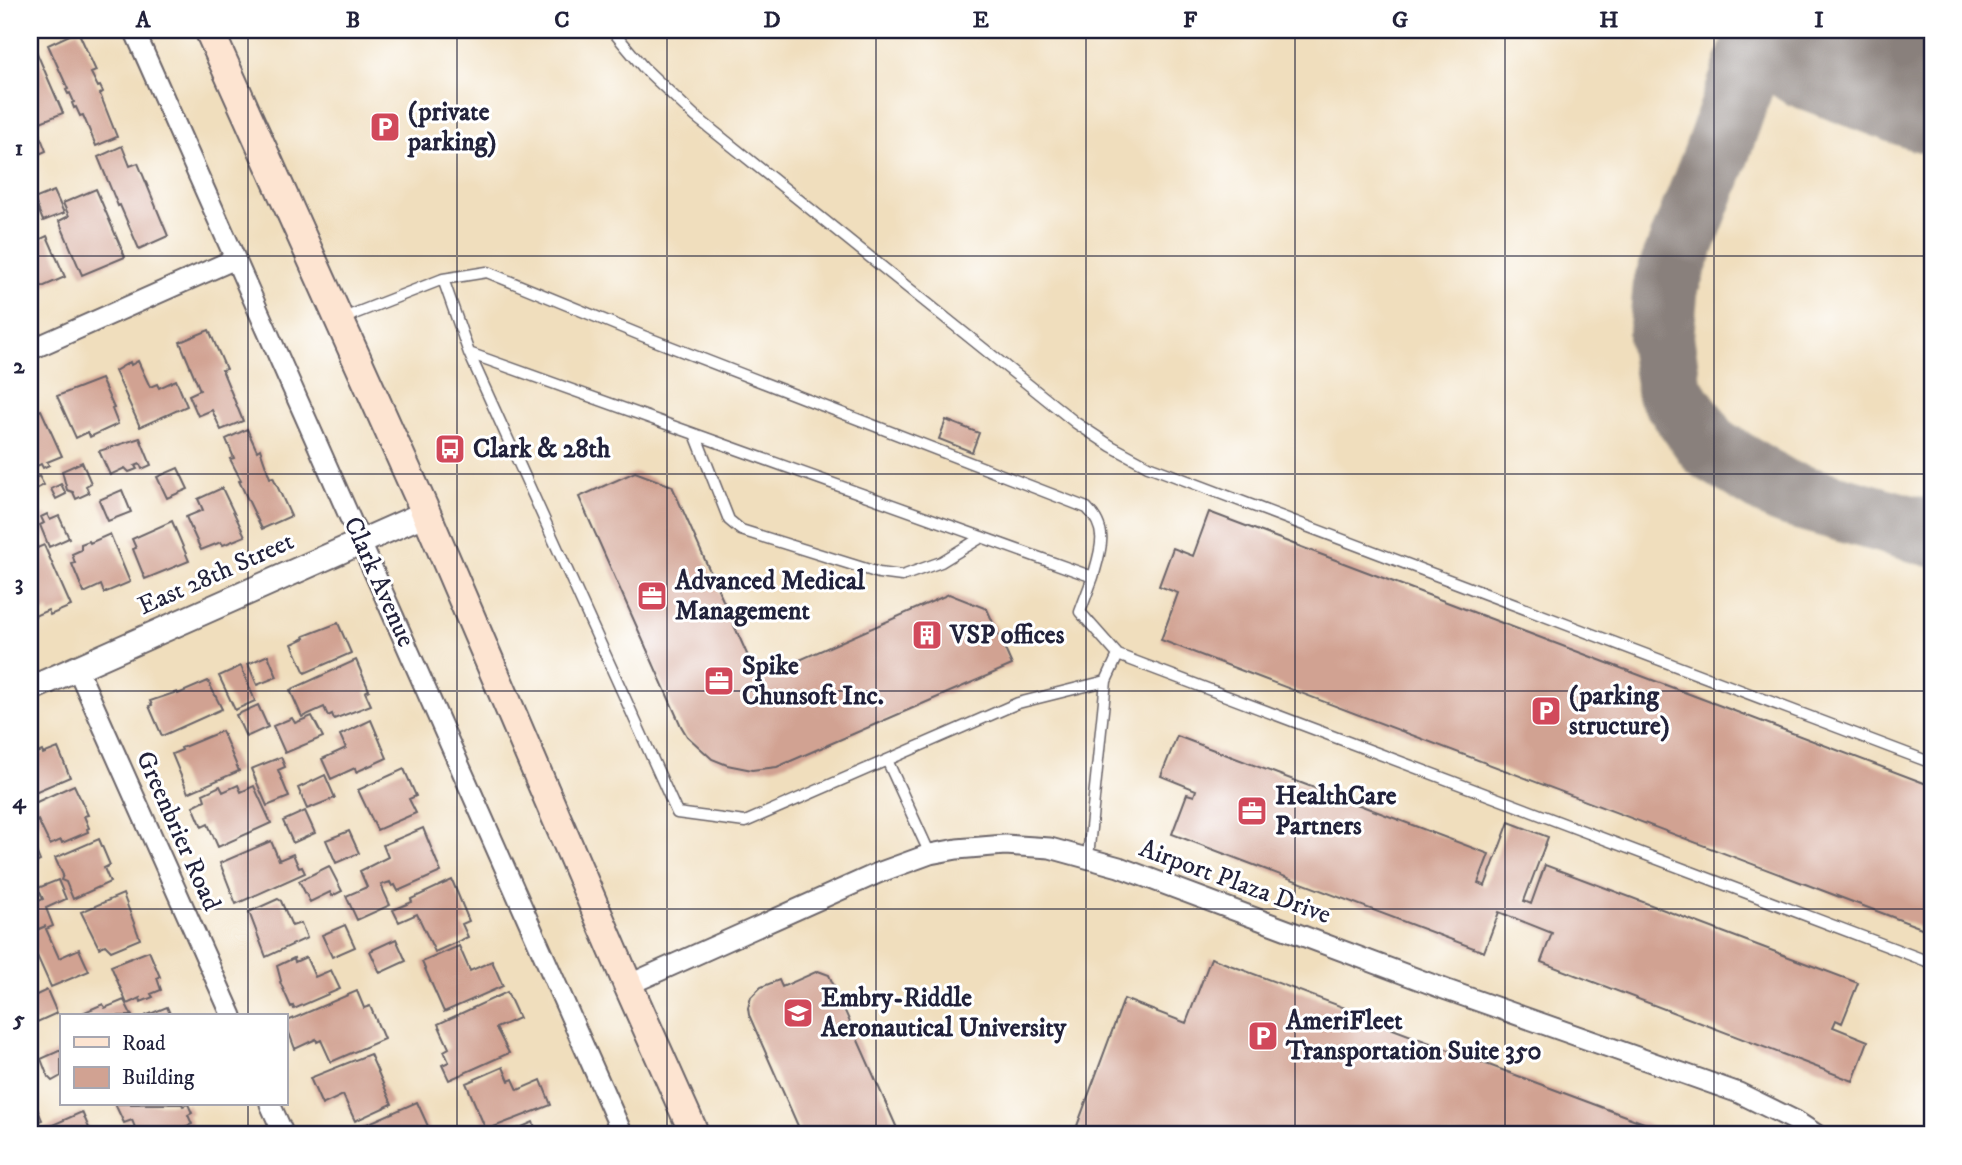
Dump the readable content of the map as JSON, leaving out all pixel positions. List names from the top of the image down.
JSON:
{
  "streets": {
    "street": [
      "East 28th Street",
      "Clark Avenue",
      "Greenbrier Road",
      "Airport Plaza Drive"
    ]
  },
  "crossings": [
    ["East 28th Street", "Clark Avenue"],
    ["East 28th Street", "Greenbrier Road"]
  ],
  "places": {
    "parking": ["(private parking)", "(parking structure)", "AmeriFleet Transportation Suite 350"],
    "bus stop": ["Clark & 28th"],
    "office": ["Advanced Medical Management", "Spike Chunsoft Inc.", "HealthCare Partners"],
    "building": ["VSP offices"],
    "school or university": ["Embry-Riddle Aeronautical University"]
  },
  "legend": ["Road", "Building"],
  "grid": {
    "columns": [
      "A",
      "B",
      "C",
      "D",
      "E",
      "F",
      "G",
      "H",
      "I"
    ],
    "rows": [
      "1",
      "2",
      "3",
      "4",
      "5"
    ]
  }
}
